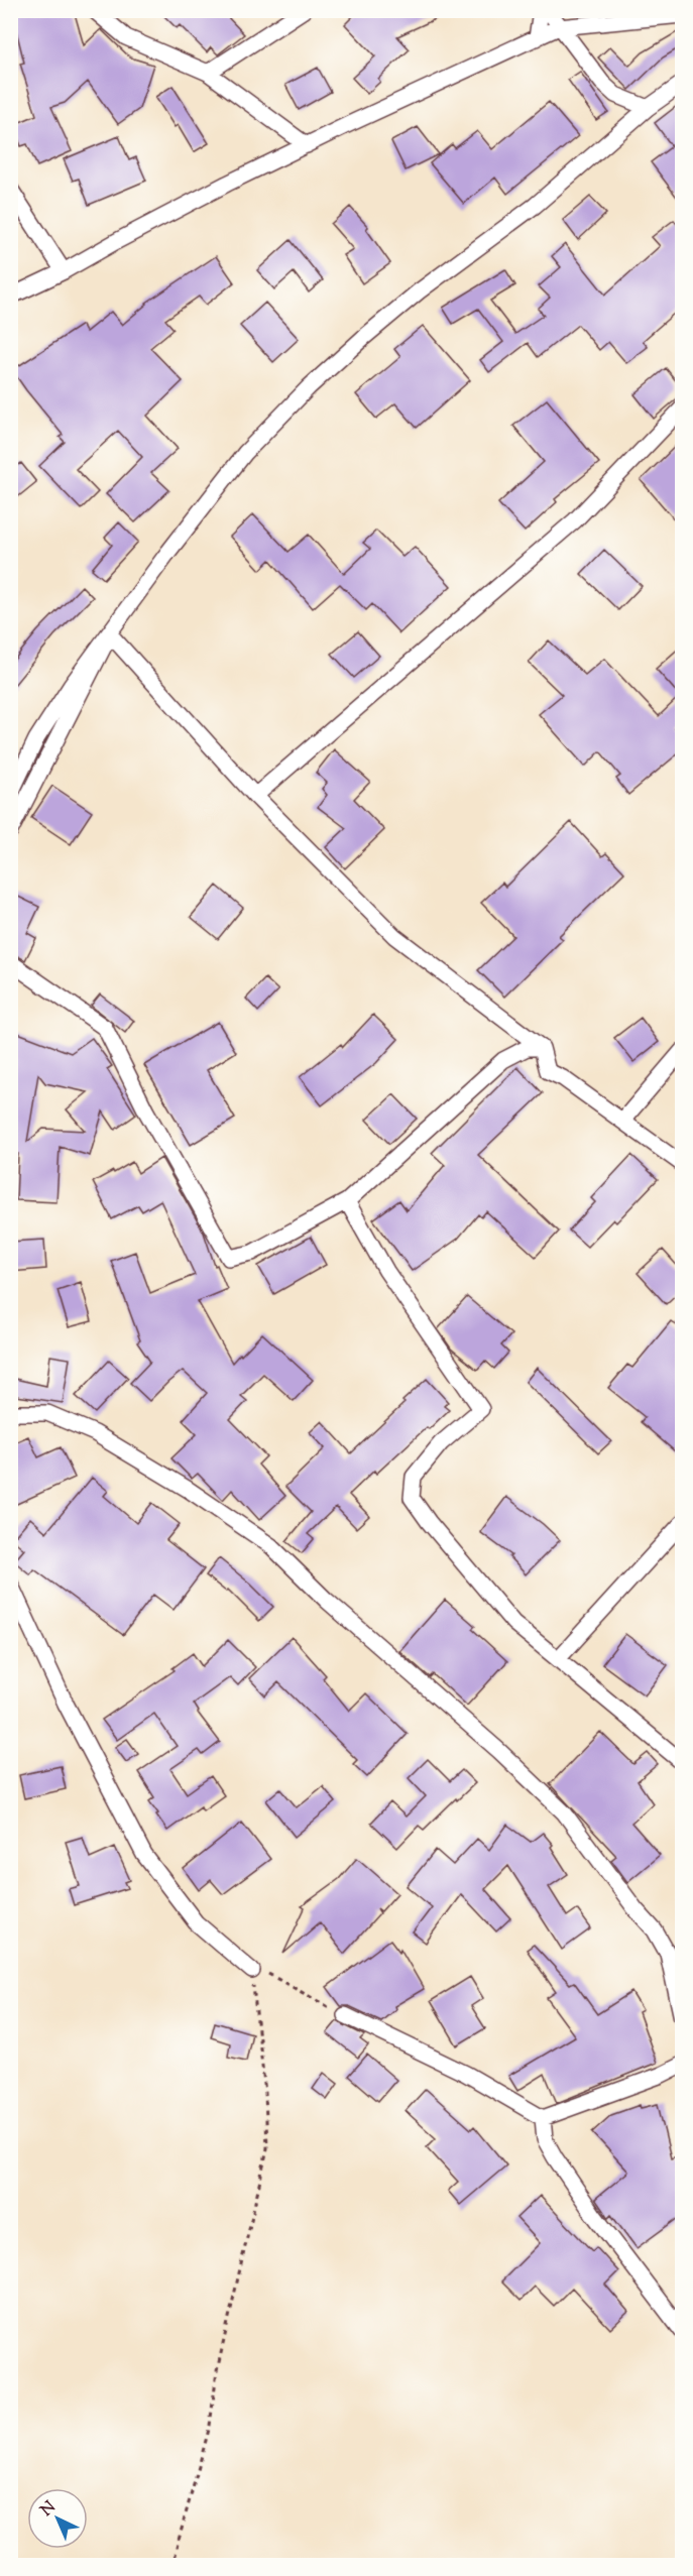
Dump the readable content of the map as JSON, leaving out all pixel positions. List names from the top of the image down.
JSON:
{
  "north": "top left"
}
